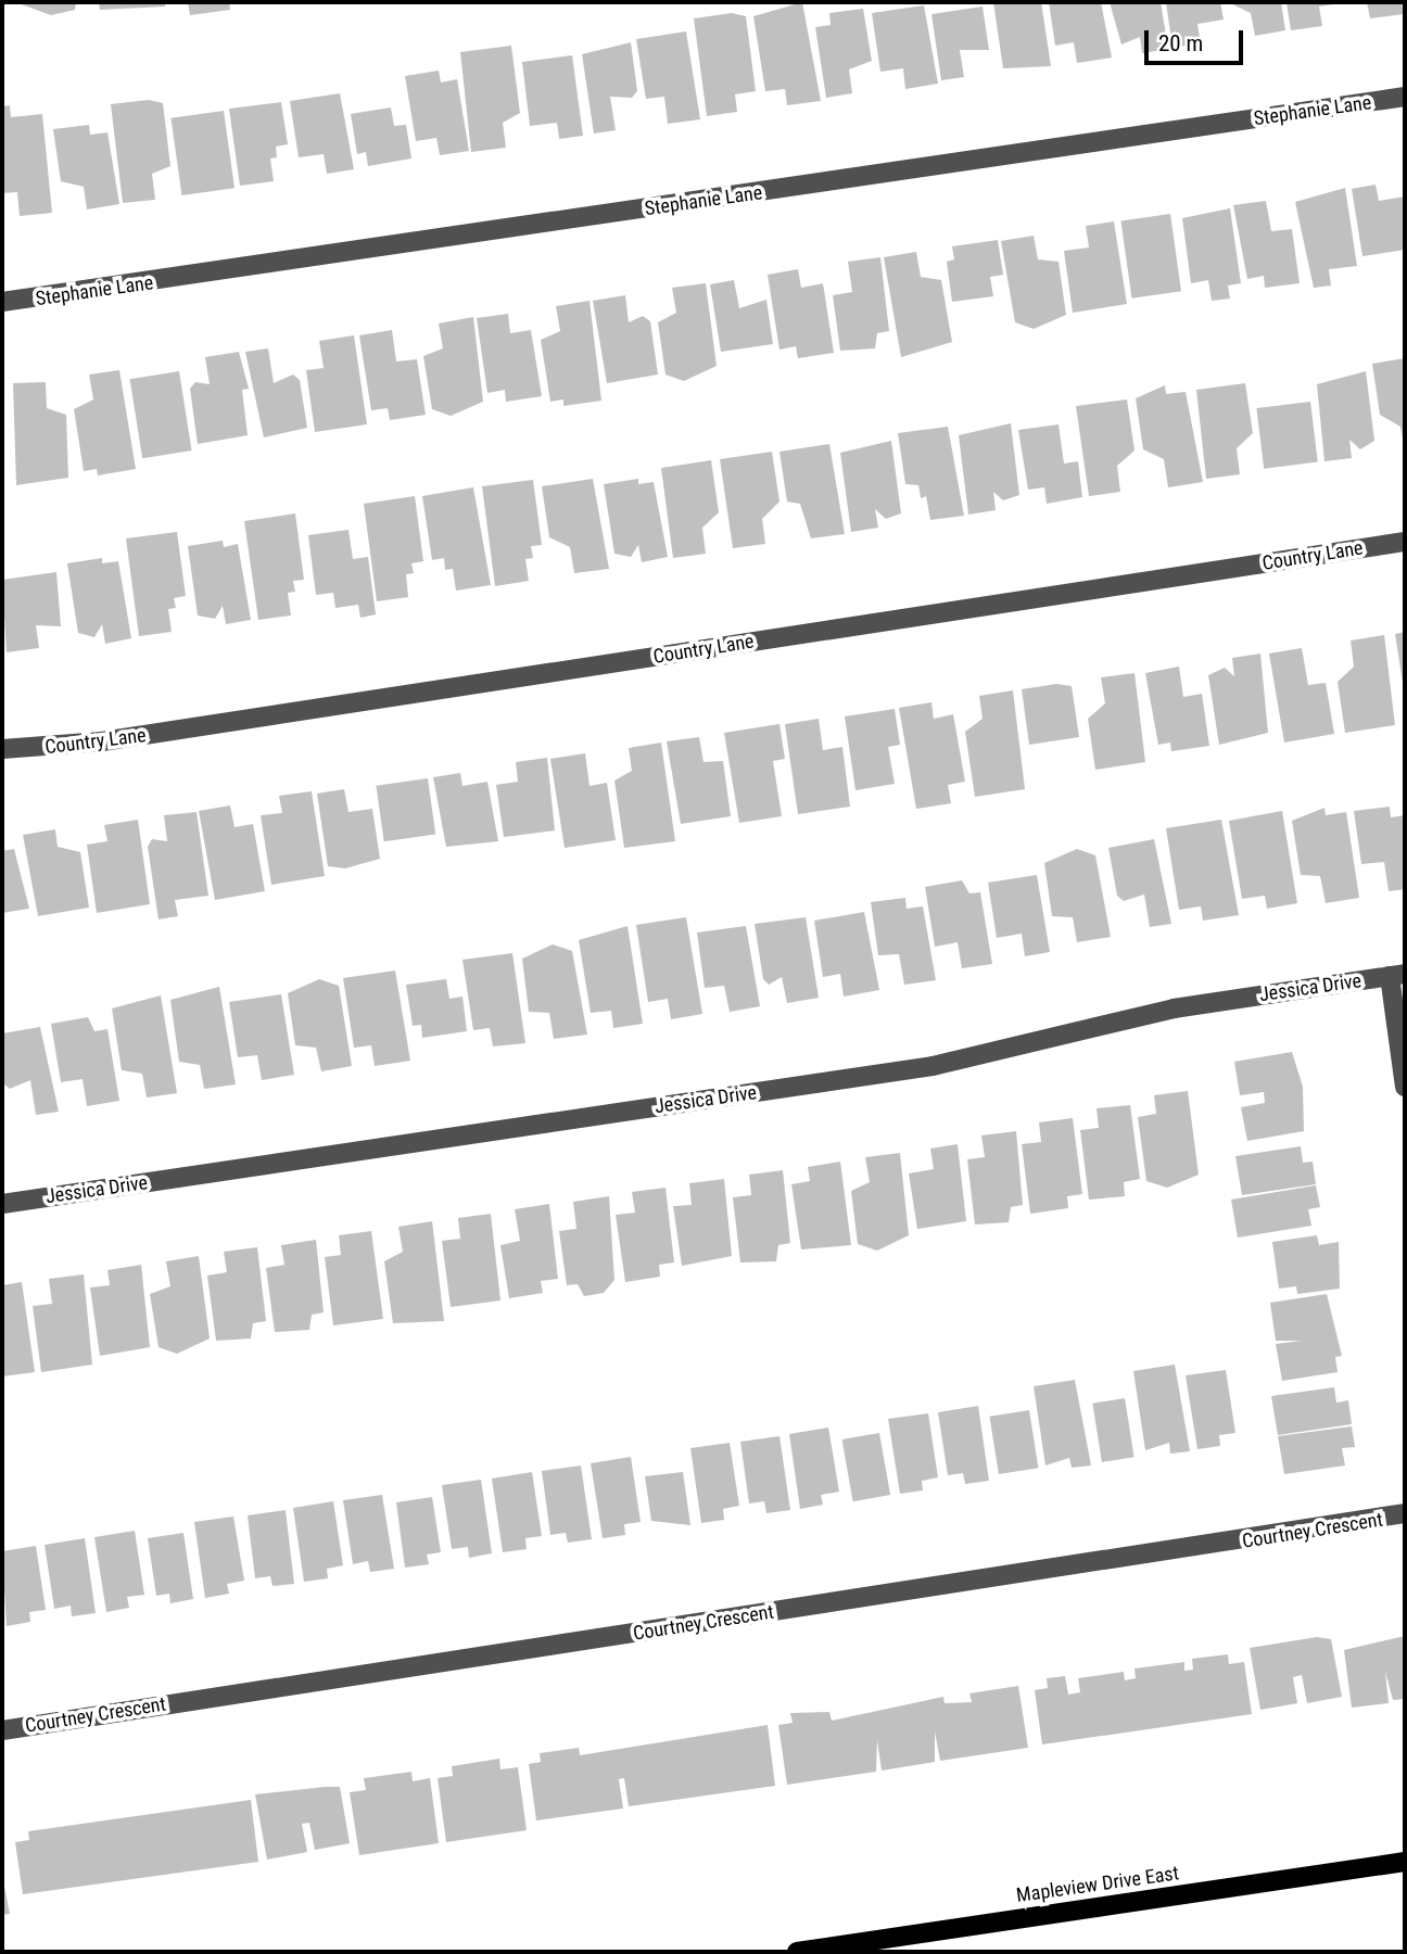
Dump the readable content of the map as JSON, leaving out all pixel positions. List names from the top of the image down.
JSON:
{
  "streets": {
    "main road": ["Mapleview Drive East"],
    "street": [
      "Stephanie Lane",
      "Country Lane",
      "Jessica Drive",
      "Courtney Crescent"
    ]
  },
  "scale_bar": "20 m"
}
